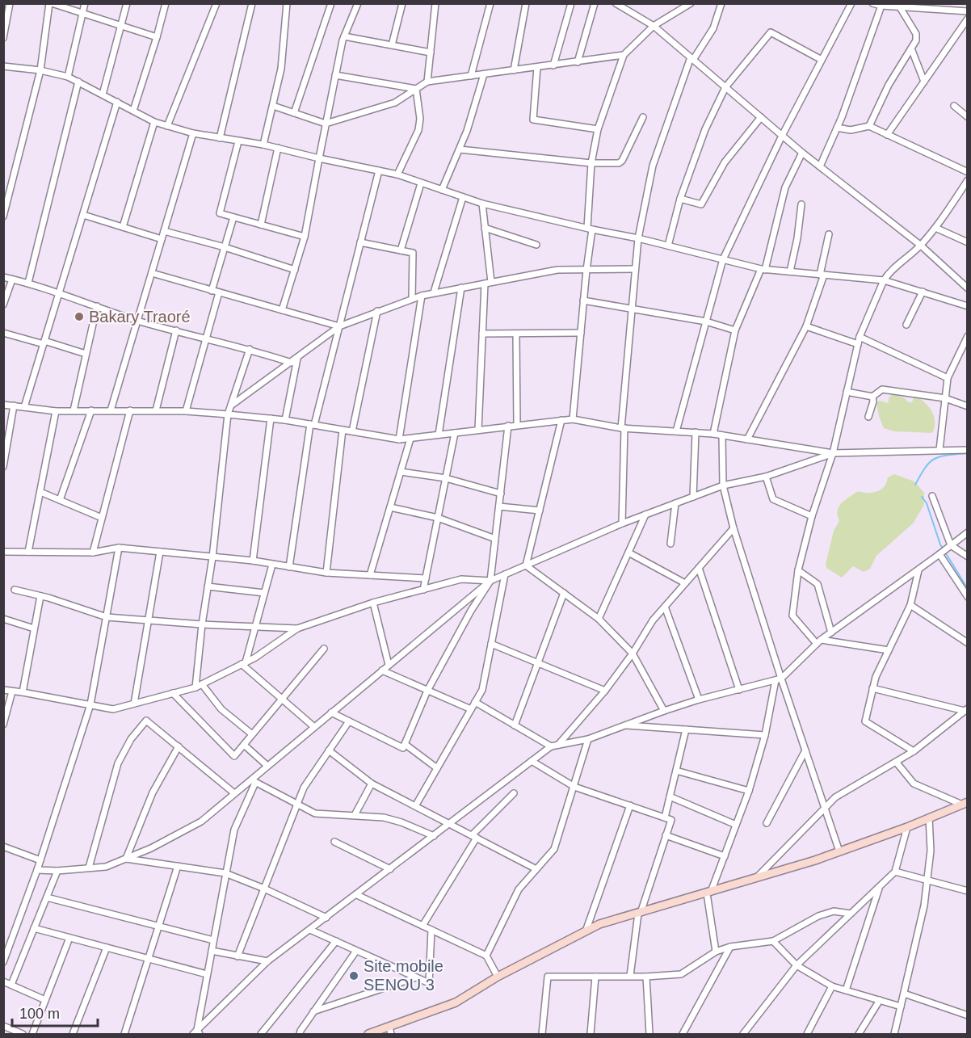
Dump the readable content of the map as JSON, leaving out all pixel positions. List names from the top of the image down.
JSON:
{
  "places": ["Bakary Traoré", "Site mobile SENOU 3"],
  "scale_bar": "100 m"
}
